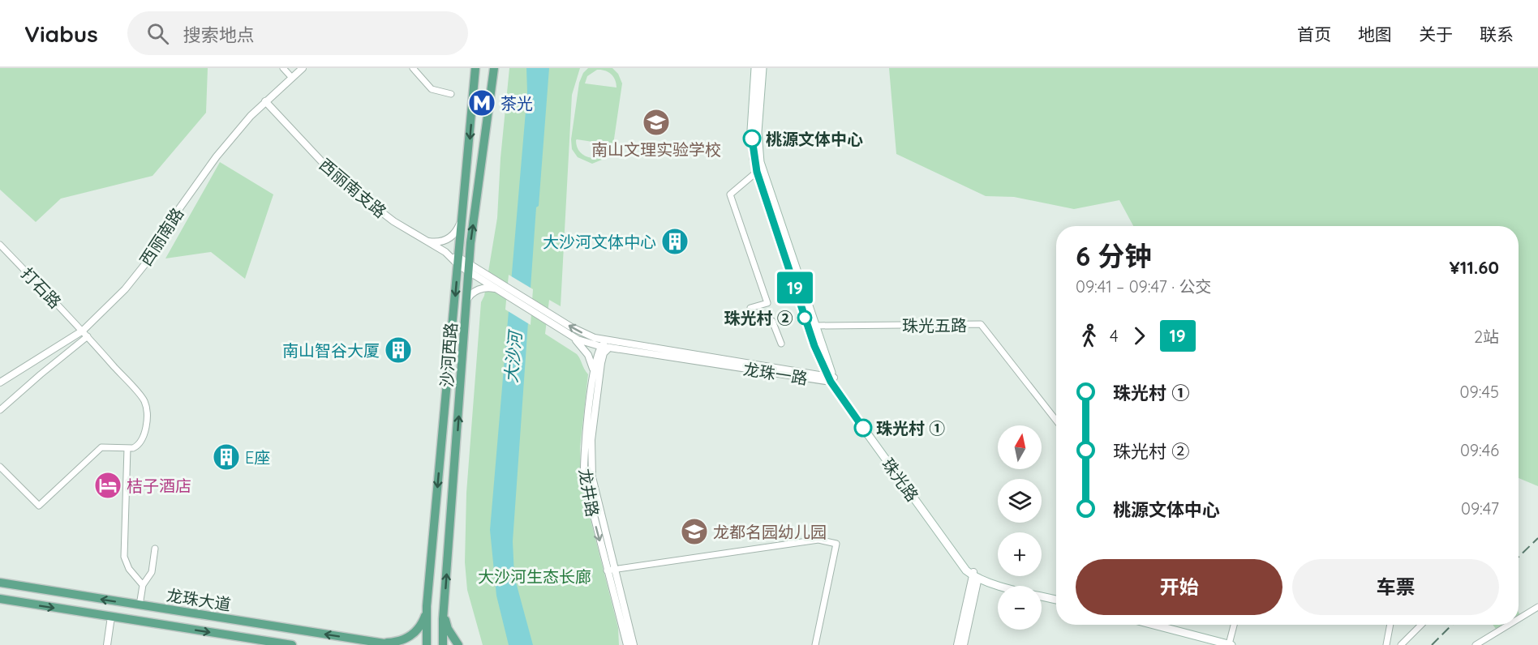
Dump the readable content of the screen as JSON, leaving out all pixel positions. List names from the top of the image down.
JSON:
{
  "streets": {
    "main road": ["沙河西路", "珠光路", "龙珠大道"],
    "street": [
      "西丽南支路",
      "西丽南路",
      "打石路",
      "珠光五路",
      "龙珠一路",
      "龙井路"
    ]
  },
  "crossings": [
    ["西丽南支路", "西丽南路"],
    ["西丽南支路", "沙河西路"],
    ["西丽南支路", "龙珠一路"],
    ["西丽南路", "打石路"],
    ["珠光五路", "珠光路"],
    ["沙河西路", "龙珠一路"],
    ["龙珠一路", "珠光路"],
    ["龙珠一路", "龙井路"]
  ],
  "water": ["大沙河"],
  "parks": ["大沙河生态长廊"],
  "places": {
    "metro station": ["茶光"],
    "school or university": ["南山文理实验学校", "龙都名园幼儿园"],
    "other": ["桃源文体中心", "珠光村 ②", "珠光村 ①"],
    "building": ["大沙河文体中心", "南山智谷大厦", "E座"],
    "hotel": ["桔子酒店"]
  },
  "lines": ["bus line 19"],
  "north": "top",
  "page": {
    "header": "Viabus",
    "search": "搜索地点",
    "nav": [
      "首页",
      "地图",
      "关于",
      "联系"
    ],
    "on_map": "19",
    "heading": ["6 分钟", "09:41 – 09:47 · 公交", "¥11.60"],
    "legs": ["4", "19", "2站"],
    "list": [
      {
        "name": "珠光村 ①",
        "value": "09:45"
      },
      {
        "name": "珠光村 ②",
        "value": "09:46"
      },
      {
        "name": "桃源文体中心",
        "value": "09:47"
      }
    ],
    "map_buttons": ["+", "−"],
    "buttons": ["开始", "车票"]
  }
}
